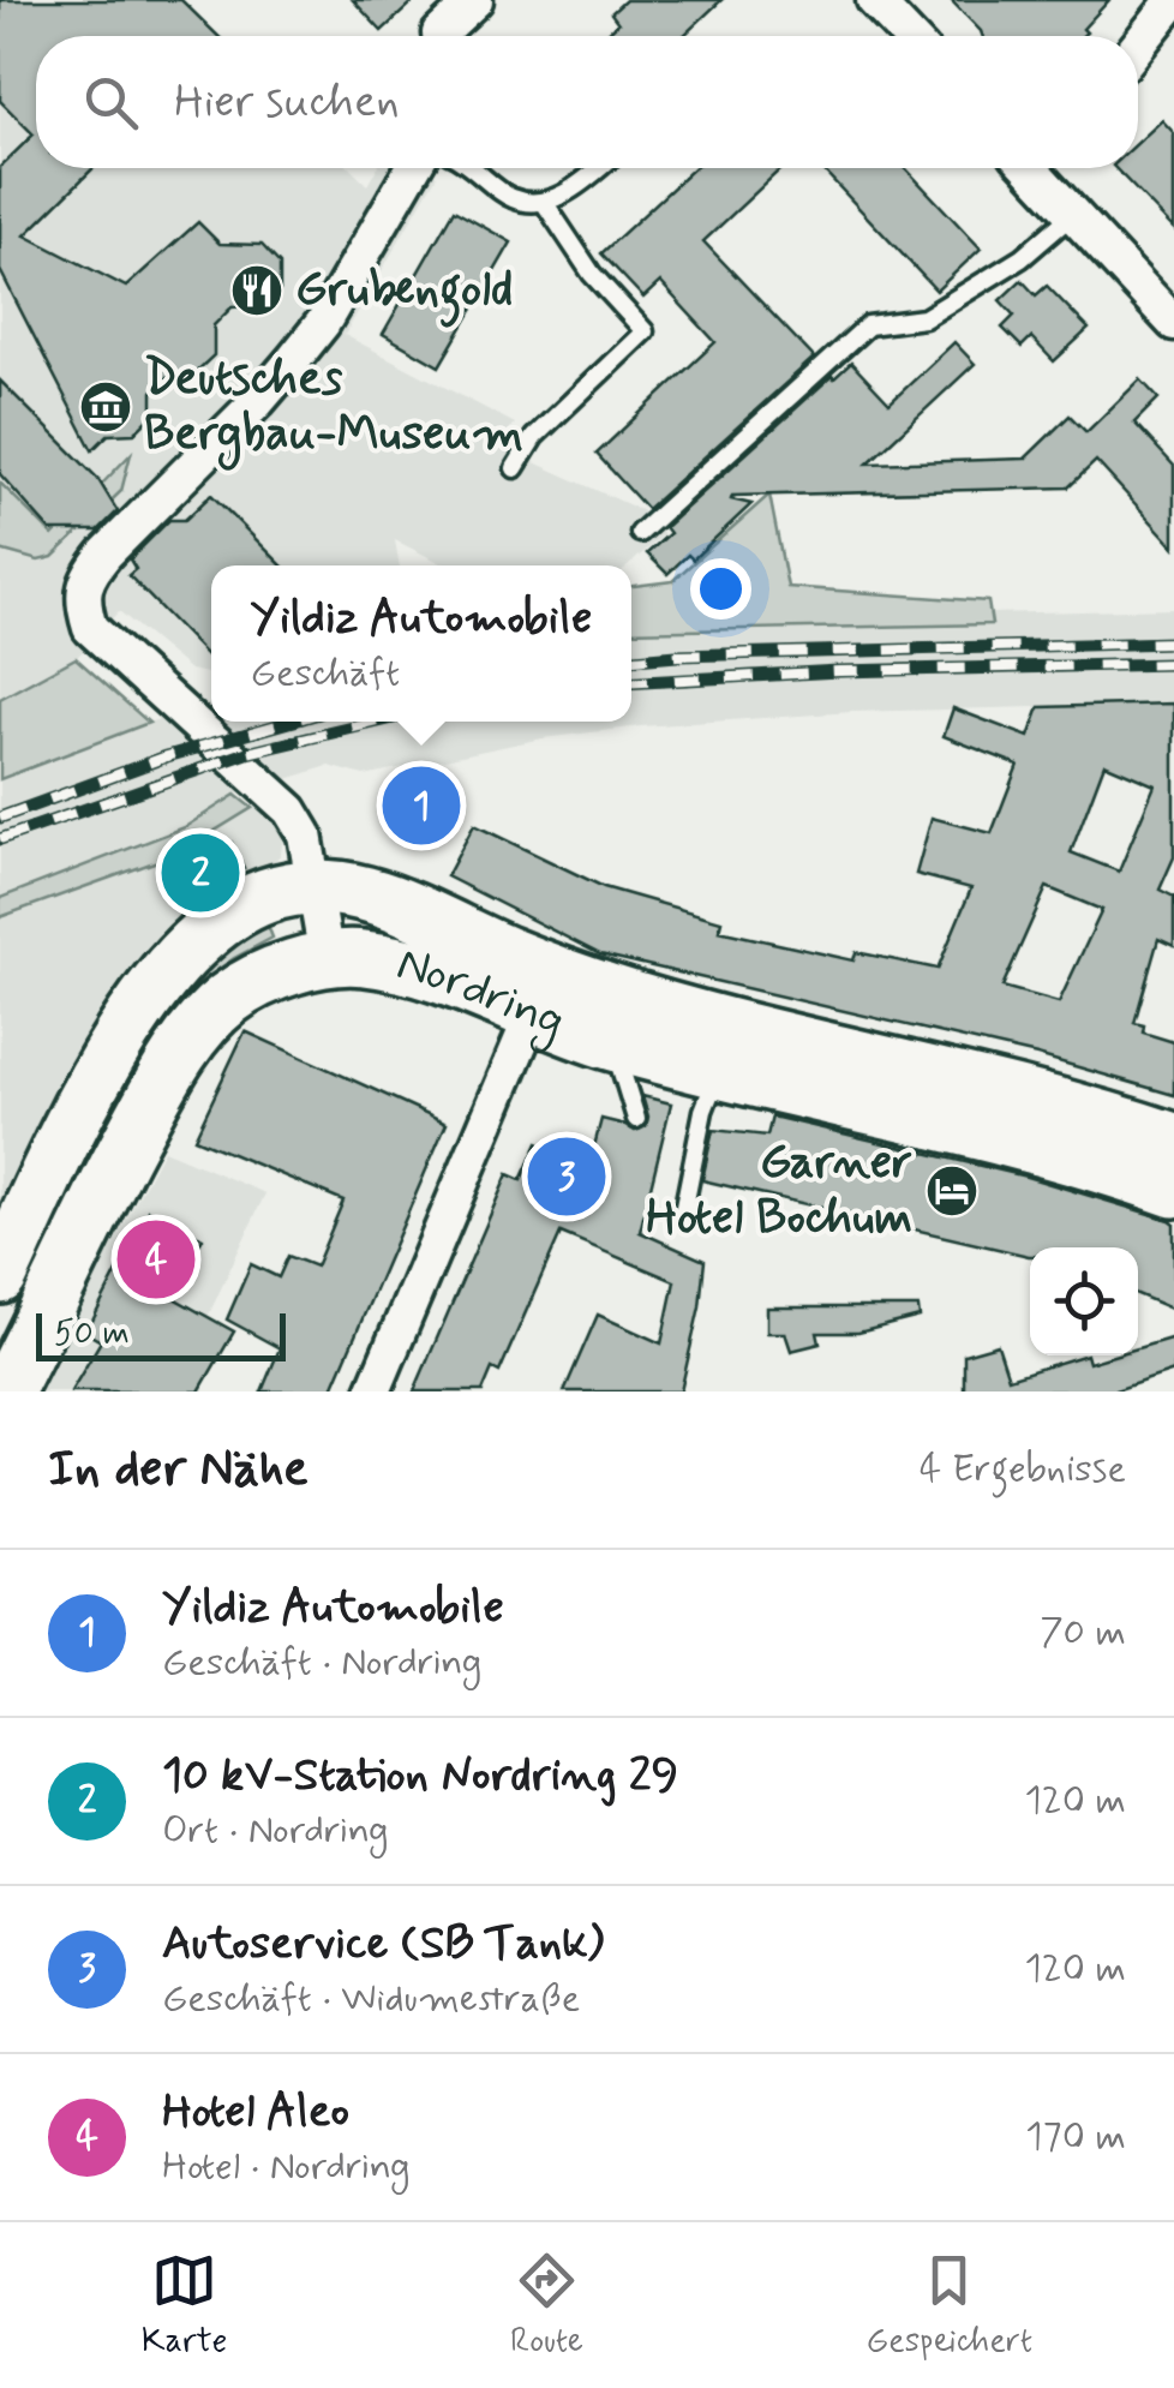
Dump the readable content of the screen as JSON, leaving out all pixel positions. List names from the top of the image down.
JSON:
{
  "streets": {
    "main road": ["Nordring"]
  },
  "places": {
    "restaurant": ["Grubengold"],
    "museum": ["Deutsches Bergbau-Museum"],
    "hotel": ["Garner Hotel Bochum"]
  },
  "scale_bar": "50 m",
  "page": {
    "search": "Hier suchen",
    "popup": ["Yildiz Automobile", "Geschäft"],
    "pins": [
      "1",
      "2",
      "3",
      "4"
    ],
    "scale": "50 m",
    "heading": ["In der Nähe", "4 Ergebnisse"],
    "list": [
      {
        "mark": "1",
        "name": "Yildiz Automobile",
        "note": "Geschäft · Nordring",
        "value": "70 m"
      },
      {
        "mark": "2",
        "name": "10 kV-Station Nordring 29",
        "note": "Ort · Nordring",
        "value": "120 m"
      },
      {
        "mark": "3",
        "name": "Autoservice (SB Tank)",
        "note": "Geschäft · Widumestraße",
        "value": "120 m"
      },
      {
        "mark": "4",
        "name": "Hotel Aleo",
        "note": "Hotel · Nordring",
        "value": "170 m"
      }
    ],
    "nav": ["Karte", "Route", "Gespeichert"]
  }
}
